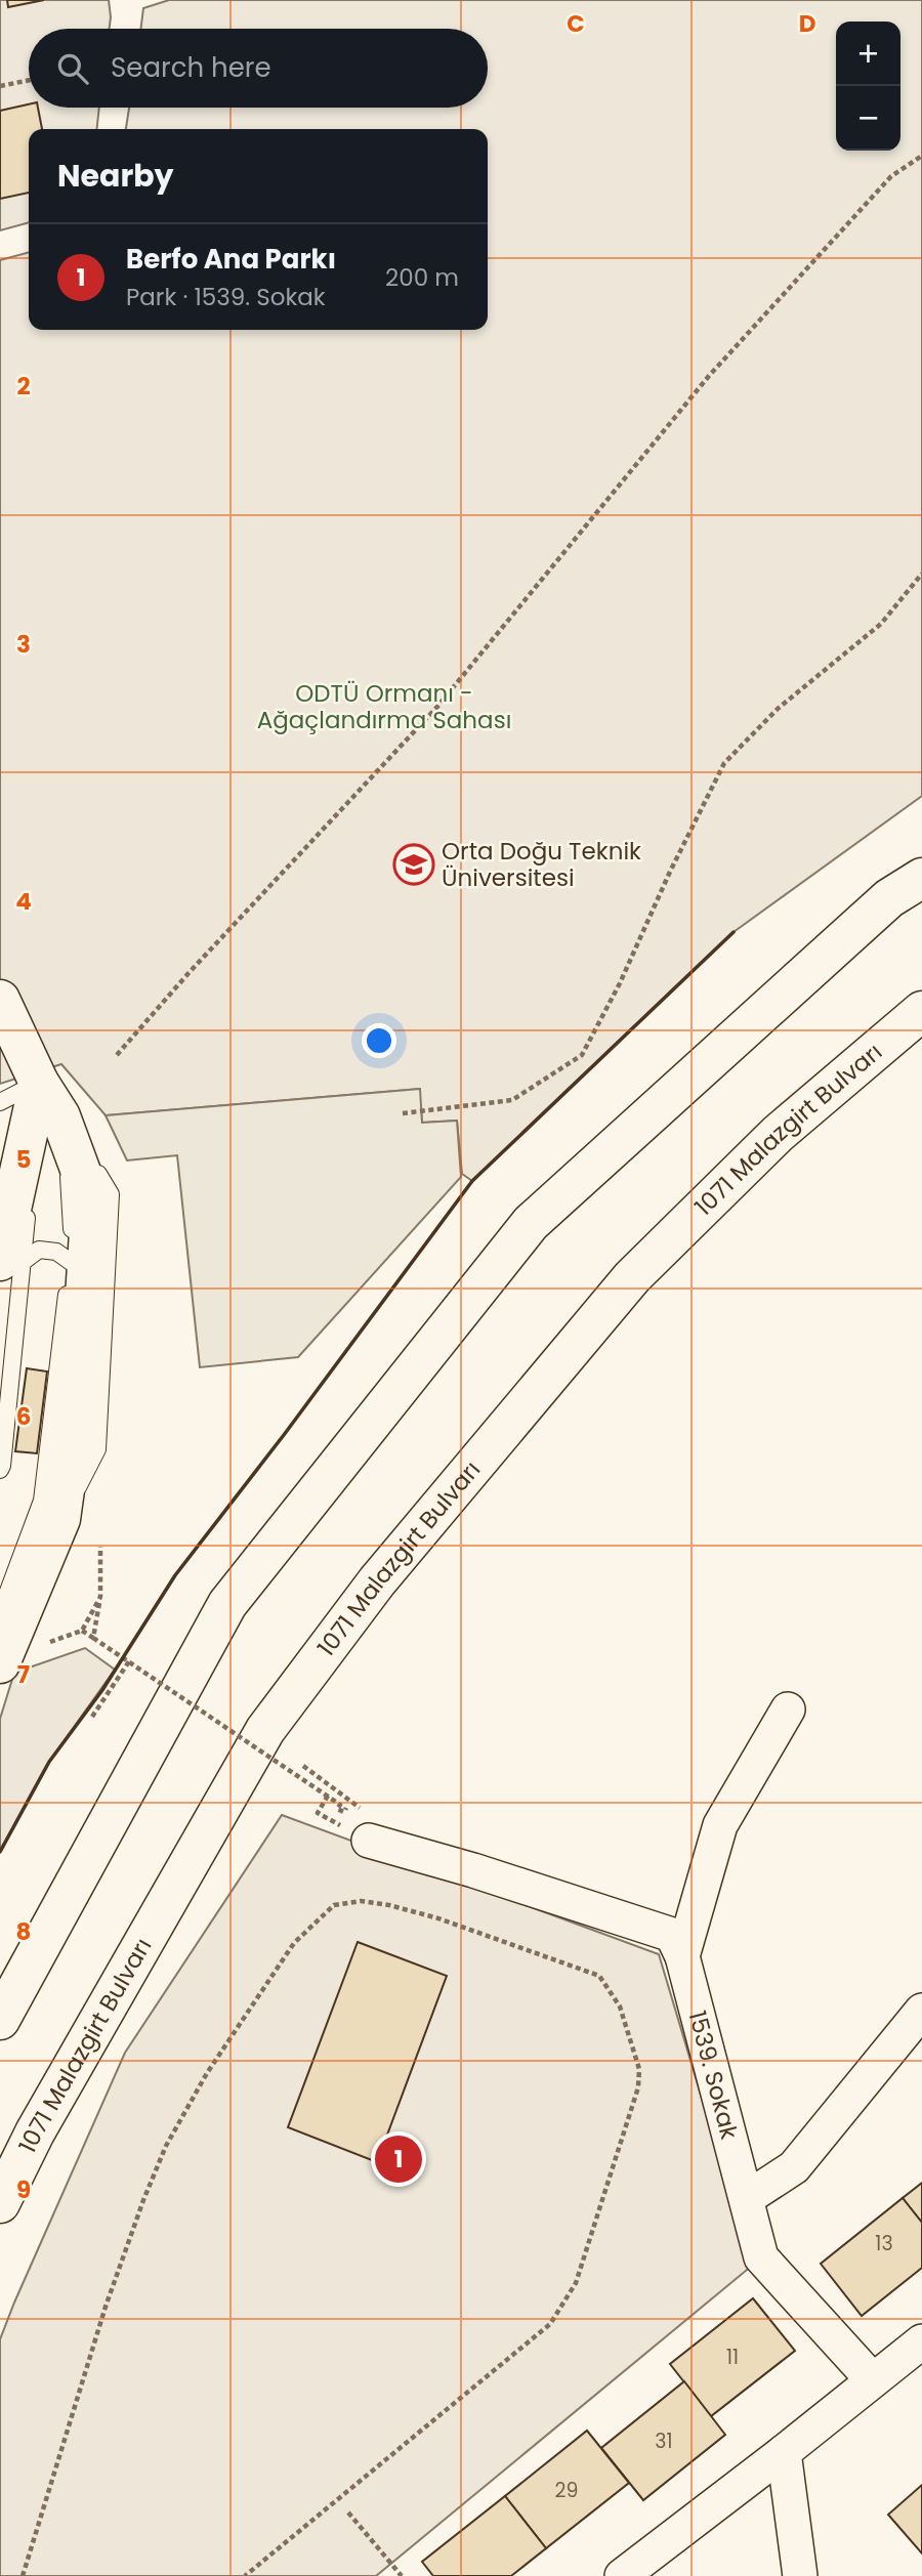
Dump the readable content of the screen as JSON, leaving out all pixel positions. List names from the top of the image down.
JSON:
{
  "streets": {
    "main road": ["1071 Malazgirt Bulvarı"],
    "street": ["1539. Sokak"]
  },
  "parks": ["ODTÜ Ormanı - Ağaçlandırma Sahası"],
  "places": {
    "school or university": ["Orta Doğu Teknik Üniversitesi"]
  },
  "house_numbers": [
    "13",
    "11",
    "31",
    "29"
  ],
  "page": {
    "map_buttons": ["+", "−"],
    "search": "Search here",
    "heading": "Nearby",
    "list": [
      {
        "mark": "1",
        "name": "Berfo Ana Parkı",
        "note": "Park · 1539. Sokak",
        "value": "200 m"
      }
    ],
    "pins": "1"
  },
  "grid": {
    "columns": ["C", "D"],
    "rows": [
      "2",
      "3",
      "4",
      "5",
      "6",
      "7",
      "8",
      "9"
    ]
  }
}
